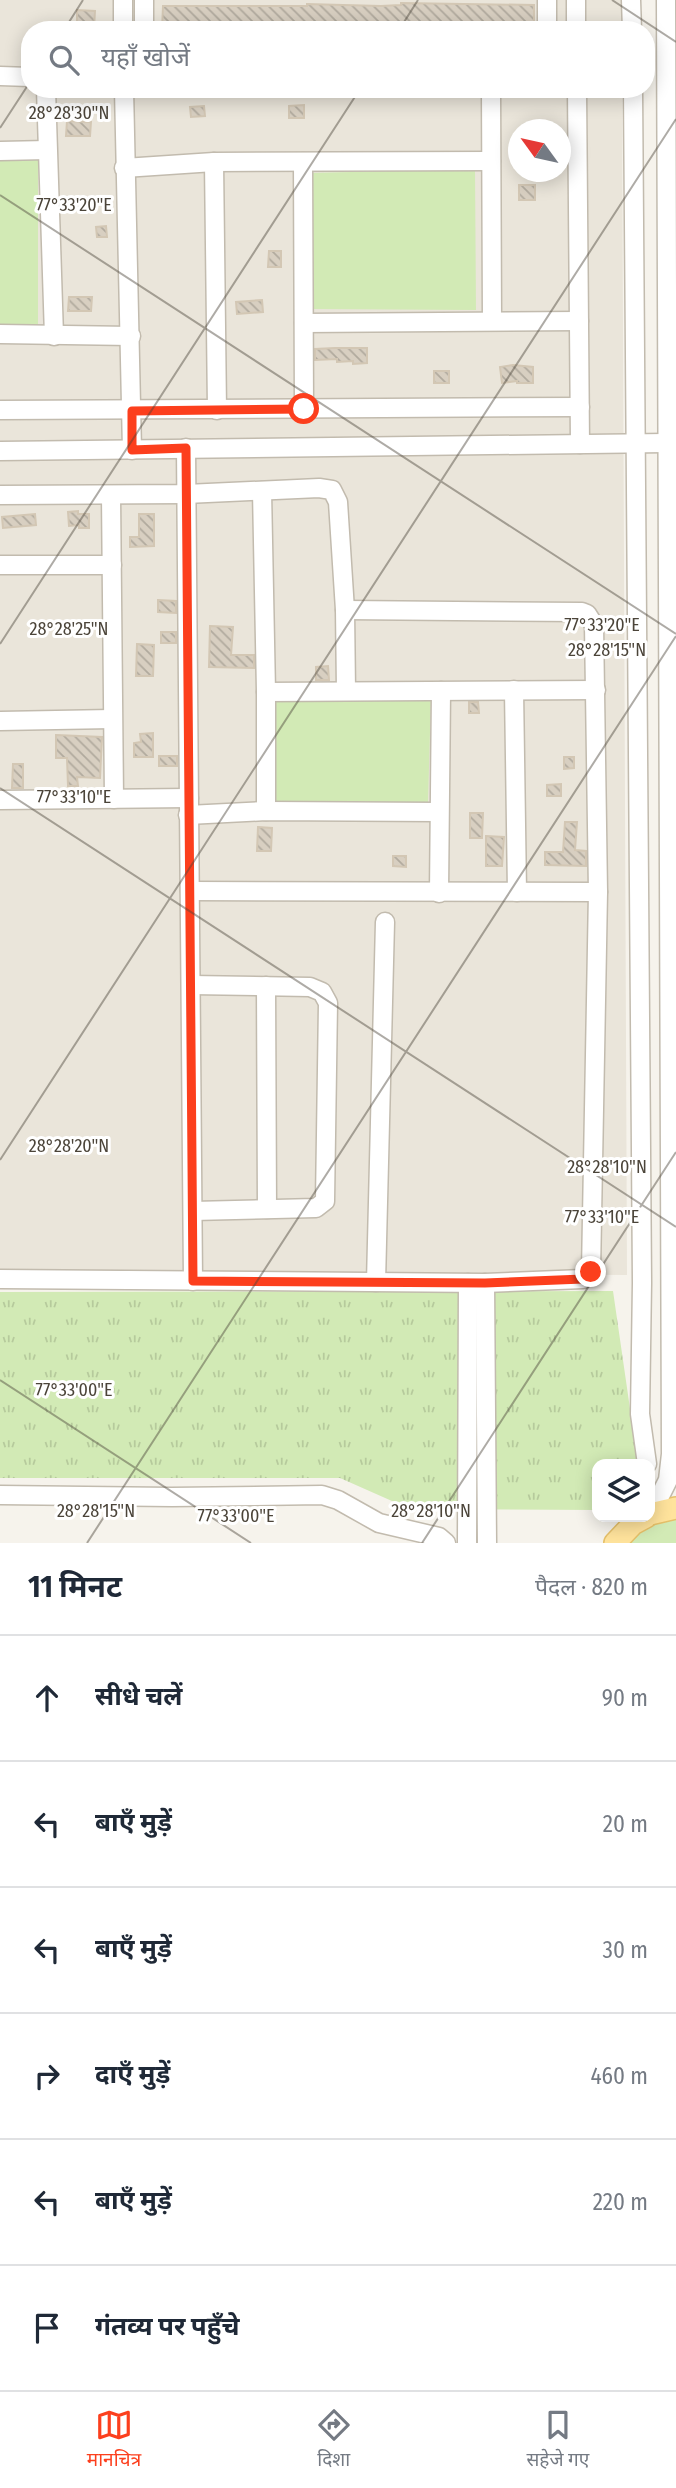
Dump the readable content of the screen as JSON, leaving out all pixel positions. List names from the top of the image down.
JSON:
{
  "north": "top left",
  "page": {
    "search": "यहाँ खोजें",
    "heading": ["11 मिनट", "पैदल · 820 m"],
    "list": [
      ["सीधे चलें", "90 m"],
      ["बाएँ मुड़ें", "20 m"],
      ["बाएँ मुड़ें", "30 m"],
      ["दाएँ मुड़ें", "460 m"],
      ["बाएँ मुड़ें", "220 m"],
      "गंतव्य पर पहुँचे"
    ],
    "nav": ["मानचित्र", "दिशा", "सहेजे गए"]
  },
  "coordinates": [
    "28°28'30\"N",
    "77°33'20\"E",
    "28°28'25\"N",
    "28°28'15\"N",
    "77°33'10\"E",
    "28°28'20\"N",
    "28°28'10\"N",
    "77°33'00\"E"
  ]
}
